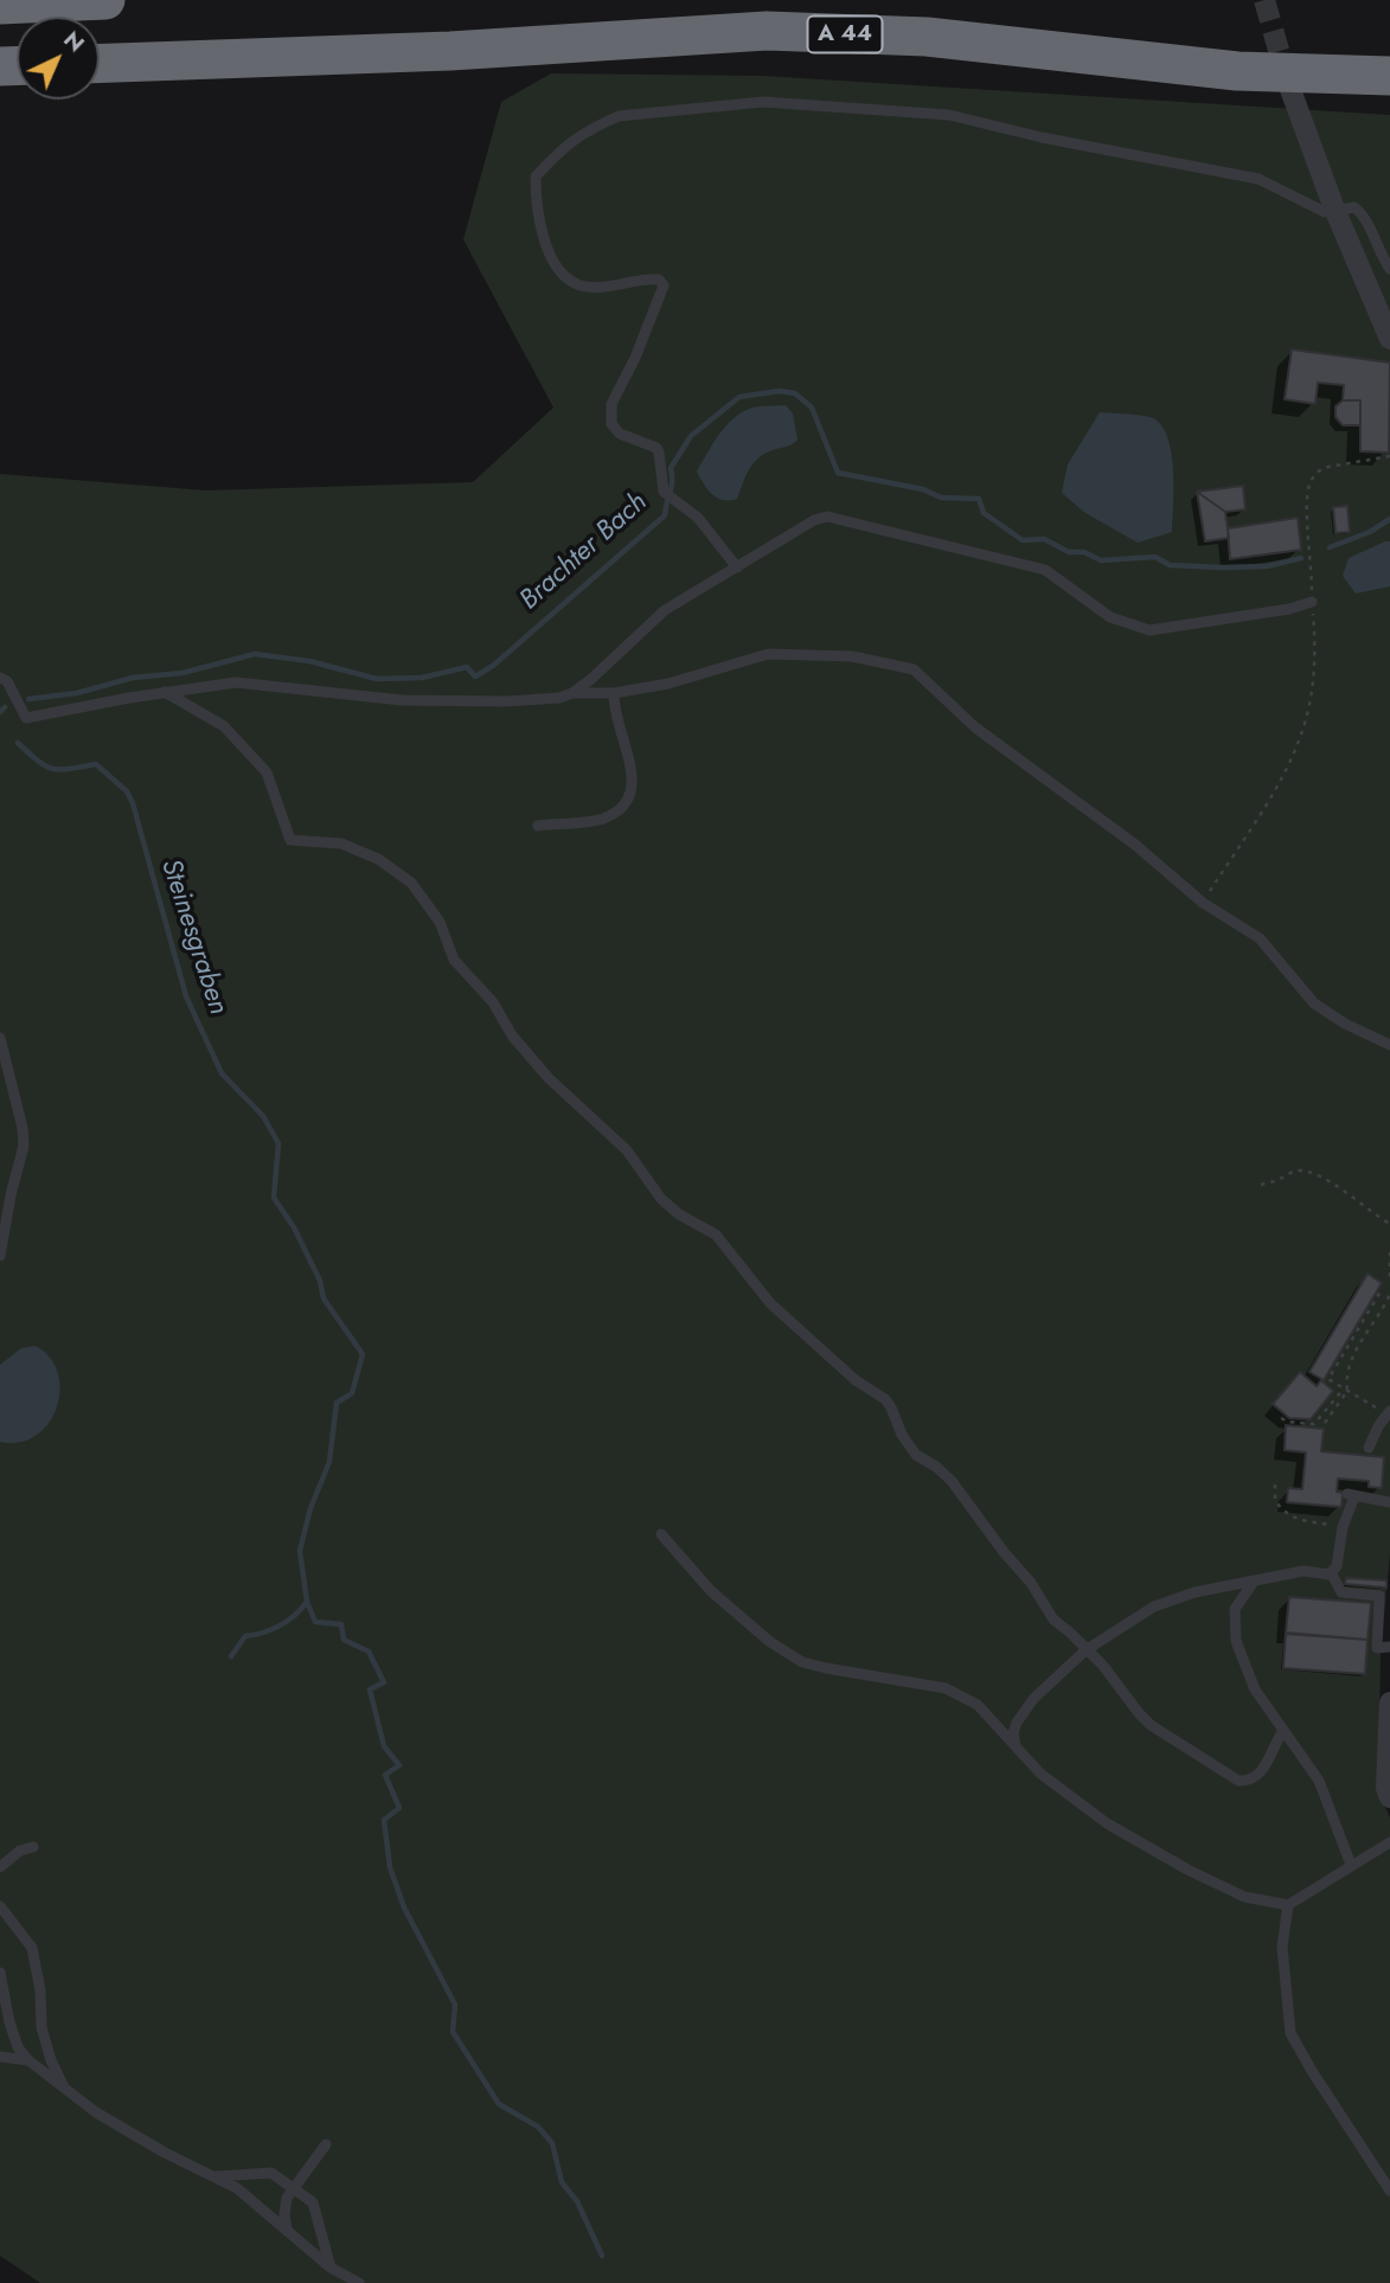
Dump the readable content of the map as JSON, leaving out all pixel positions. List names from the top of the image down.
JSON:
{
  "streets": {
    "highway": ["A 44"]
  },
  "water": ["Brachter Bach", "Steinesgraben"],
  "north": "top right"
}
